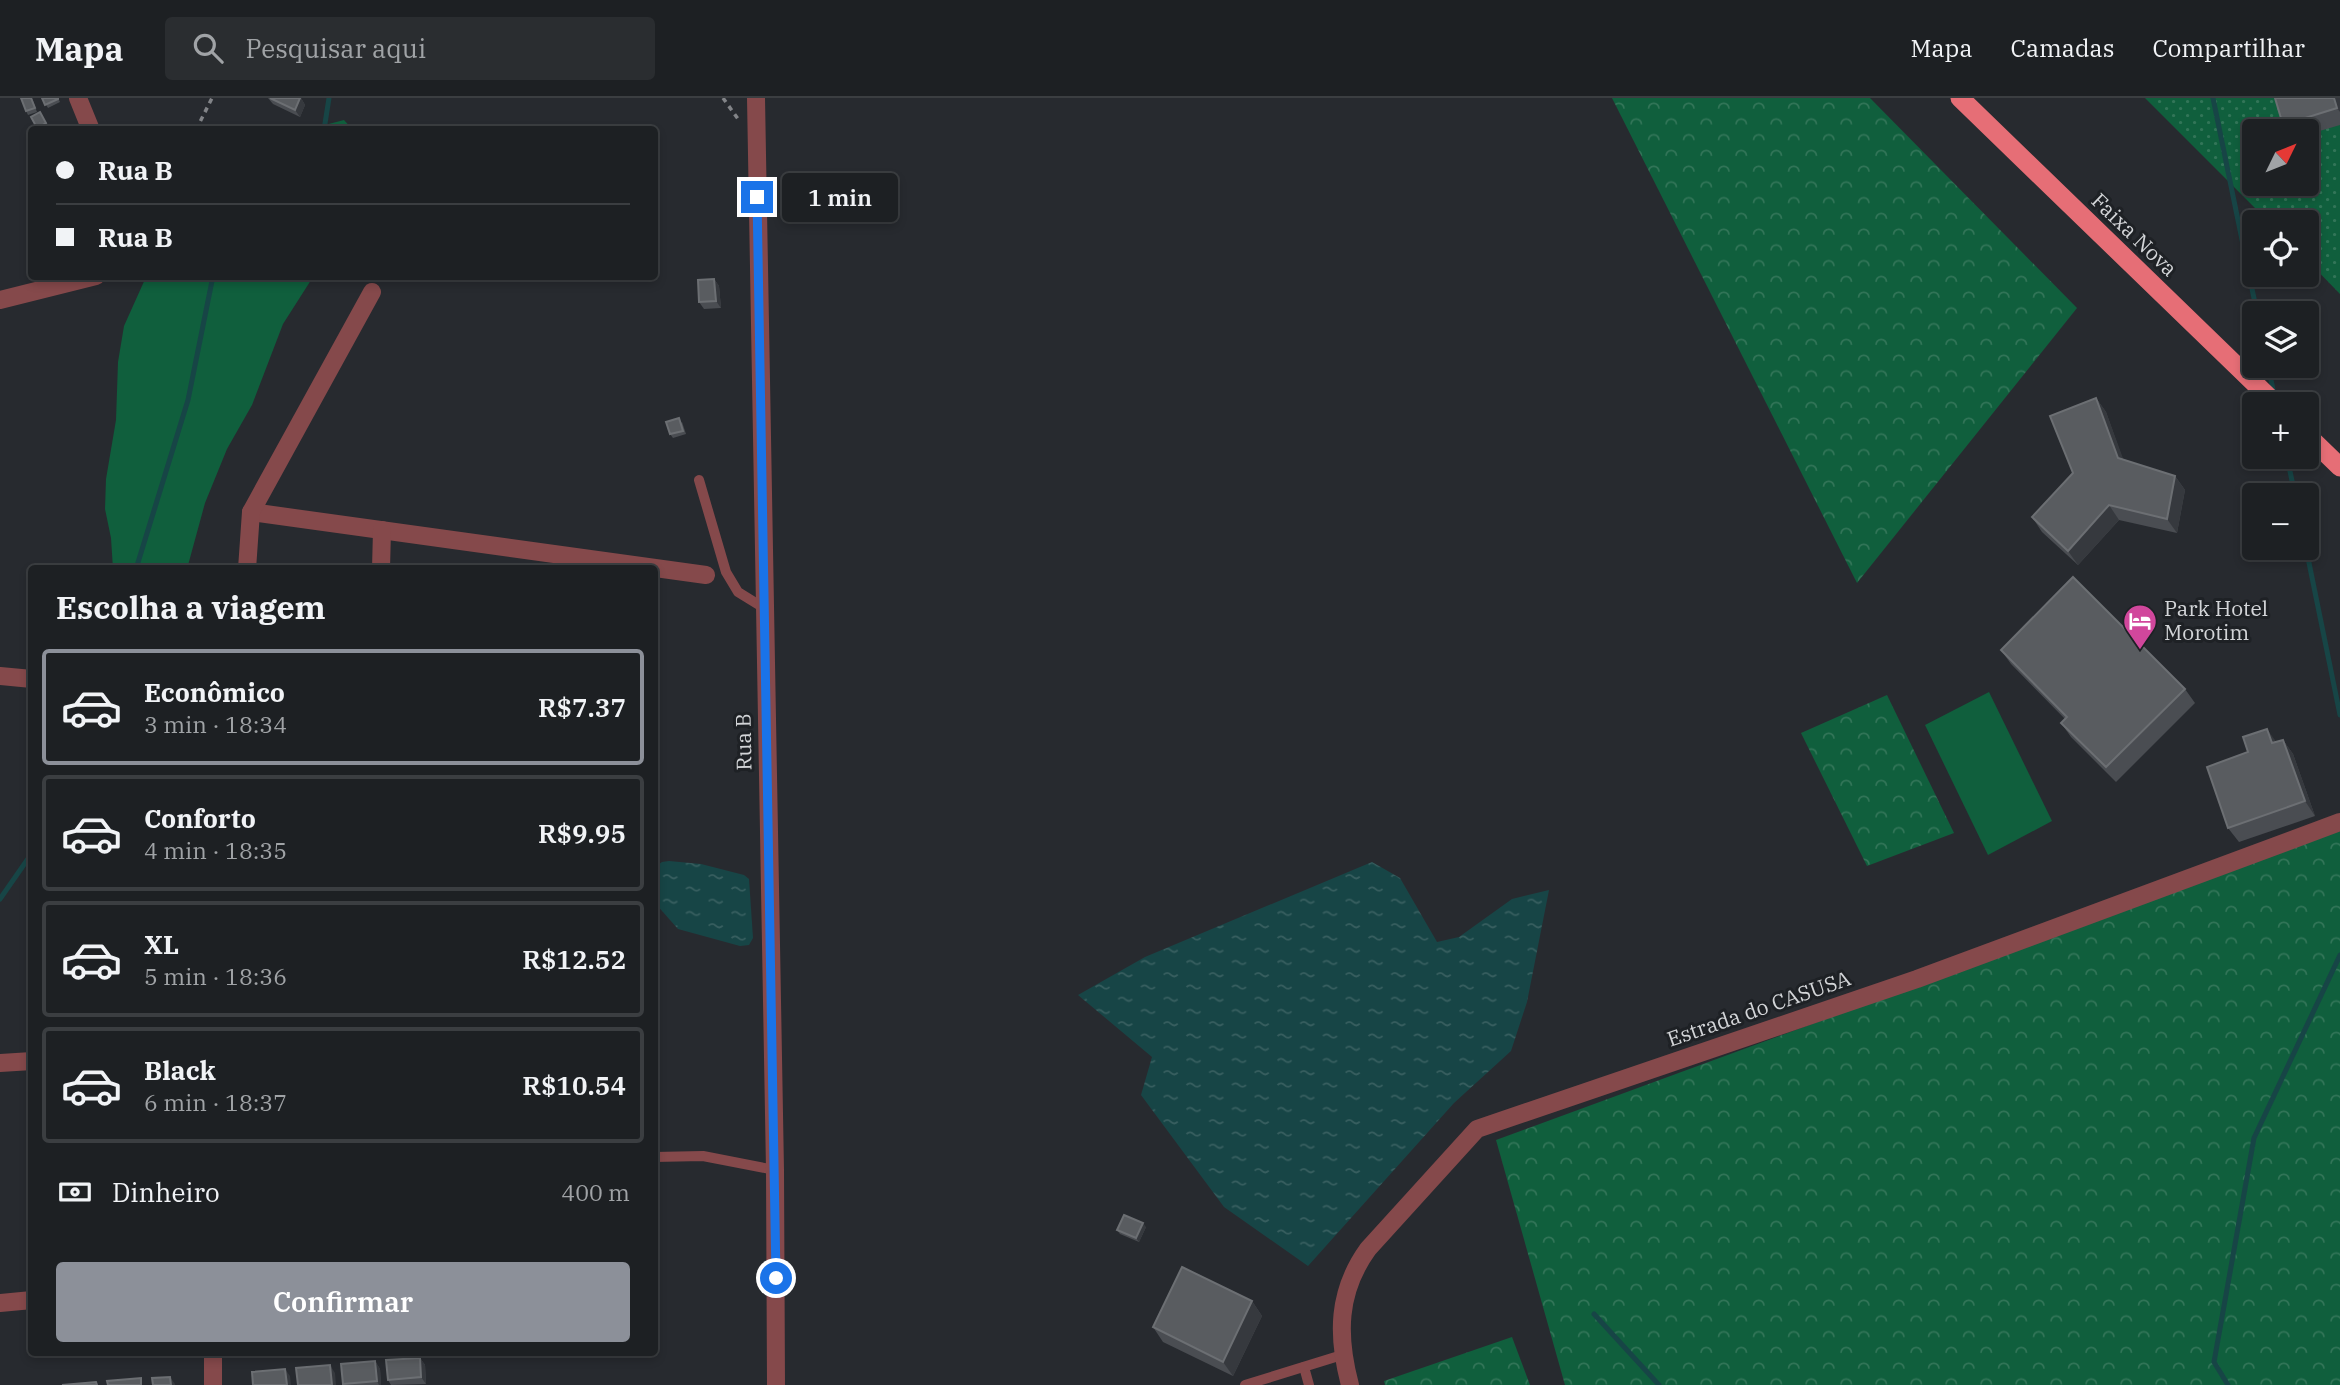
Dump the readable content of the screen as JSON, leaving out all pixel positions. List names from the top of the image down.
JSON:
{
  "streets": {
    "highway": ["Faixa Nova"],
    "street": ["Rua B", "Estrada do CASUSA"]
  },
  "places": {
    "hotel": ["Park Hotel Morotim"]
  },
  "north": "top right",
  "page": {
    "header": "Mapa",
    "search": "Pesquisar aqui",
    "nav": ["Mapa", "Camadas", "Compartilhar"],
    "map_buttons": ["+", "−"],
    "banner": ["Rua B", "Rua B"],
    "bubble": "1 min",
    "heading": "Escolha a viagem",
    "list": [
      {
        "name": "Econômico",
        "note": "3 min · 18:34",
        "value": "R$7.37"
      },
      {
        "name": "Conforto",
        "note": "4 min · 18:35",
        "value": "R$9.95"
      },
      {
        "name": "XL",
        "note": "5 min · 18:36",
        "value": "R$12.52"
      },
      {
        "name": "Black",
        "note": "6 min · 18:37",
        "value": "R$10.54"
      }
    ],
    "pay": ["Dinheiro", "400 m"],
    "buttons": "Confirmar"
  }
}
